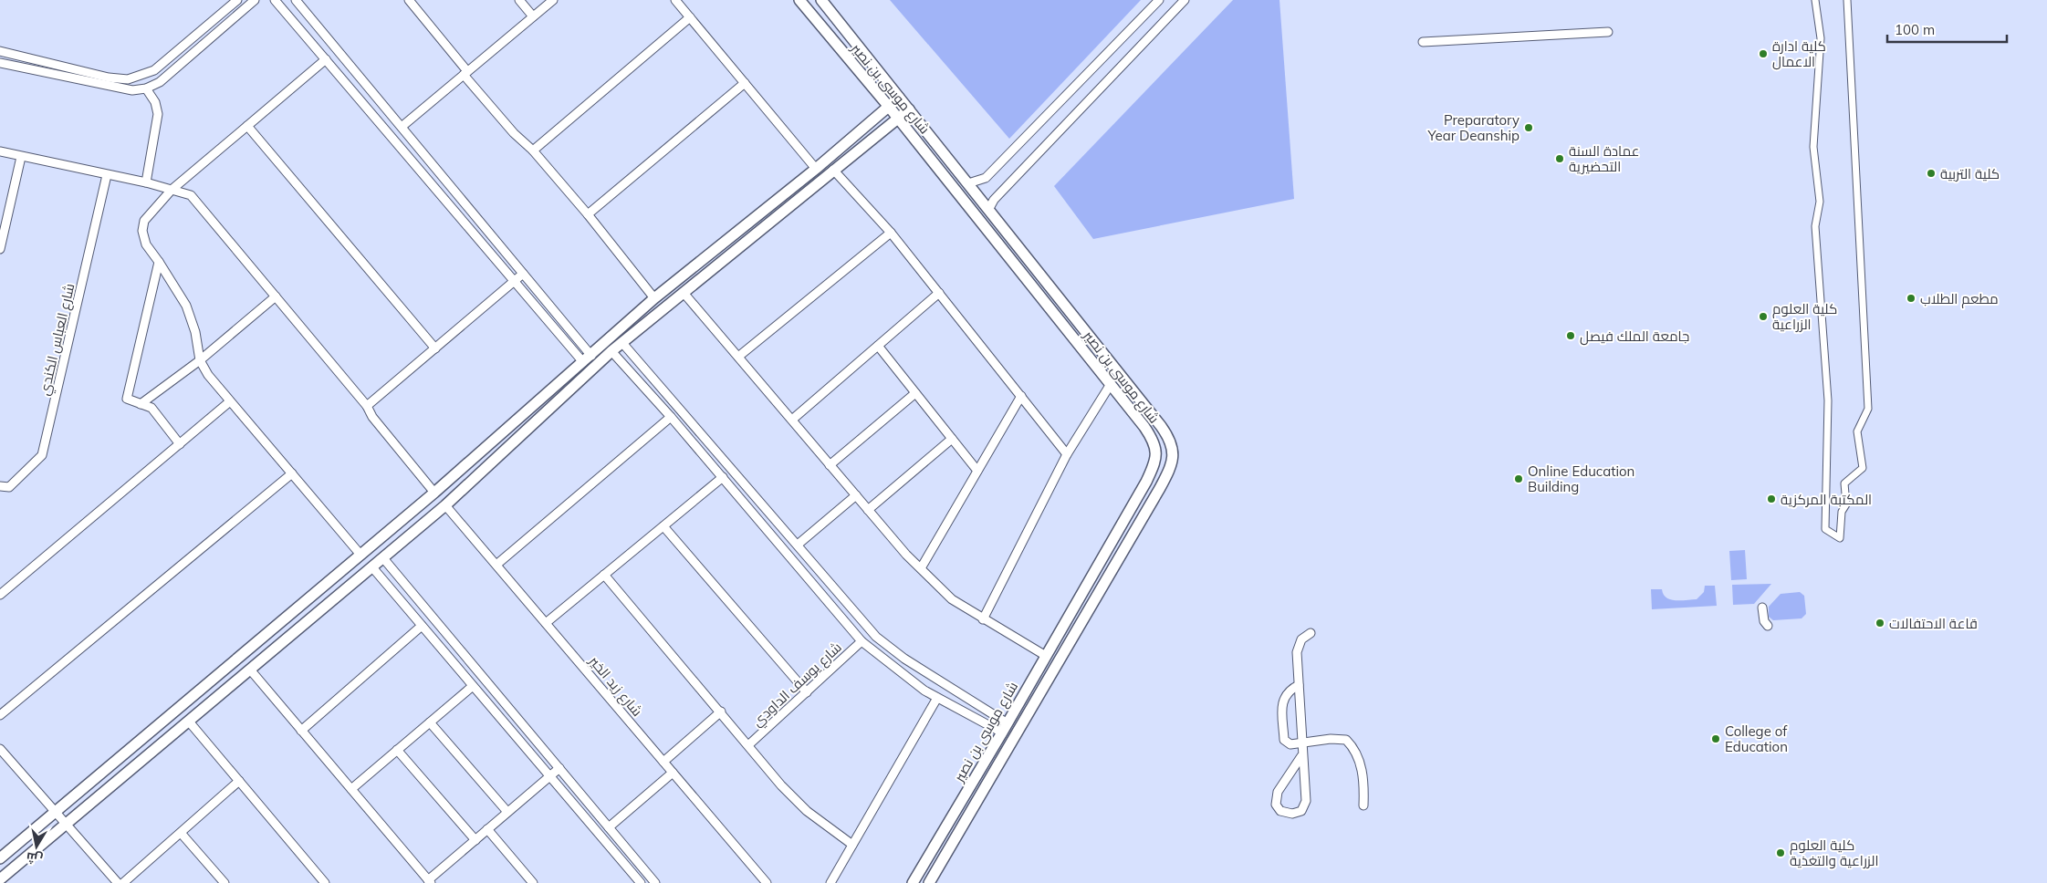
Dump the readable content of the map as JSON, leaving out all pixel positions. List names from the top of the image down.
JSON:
{
  "streets": {
    "street": [
      "شارع موسى بن نصير",
      "شارع العباس الكندي",
      "شارع يوسف الداودي",
      "شارع زيد الخير"
    ]
  },
  "places": [
    "كلية ادارة الاعمال",
    "Preparatory Year Deanship",
    "عمادة السنة التحضيرية",
    "كلية التربية",
    "مطعم الطلاب",
    "كلية العلوم الزراعية",
    "جامعة الملك فيصل",
    "Online Education Building",
    "المكتبة المركزية",
    "قاعة الاحتفالات",
    "College of Education",
    "كلية العلوم الزراعية والتغذية"
  ],
  "scale_bar": "100 m",
  "north": "bottom"
}
